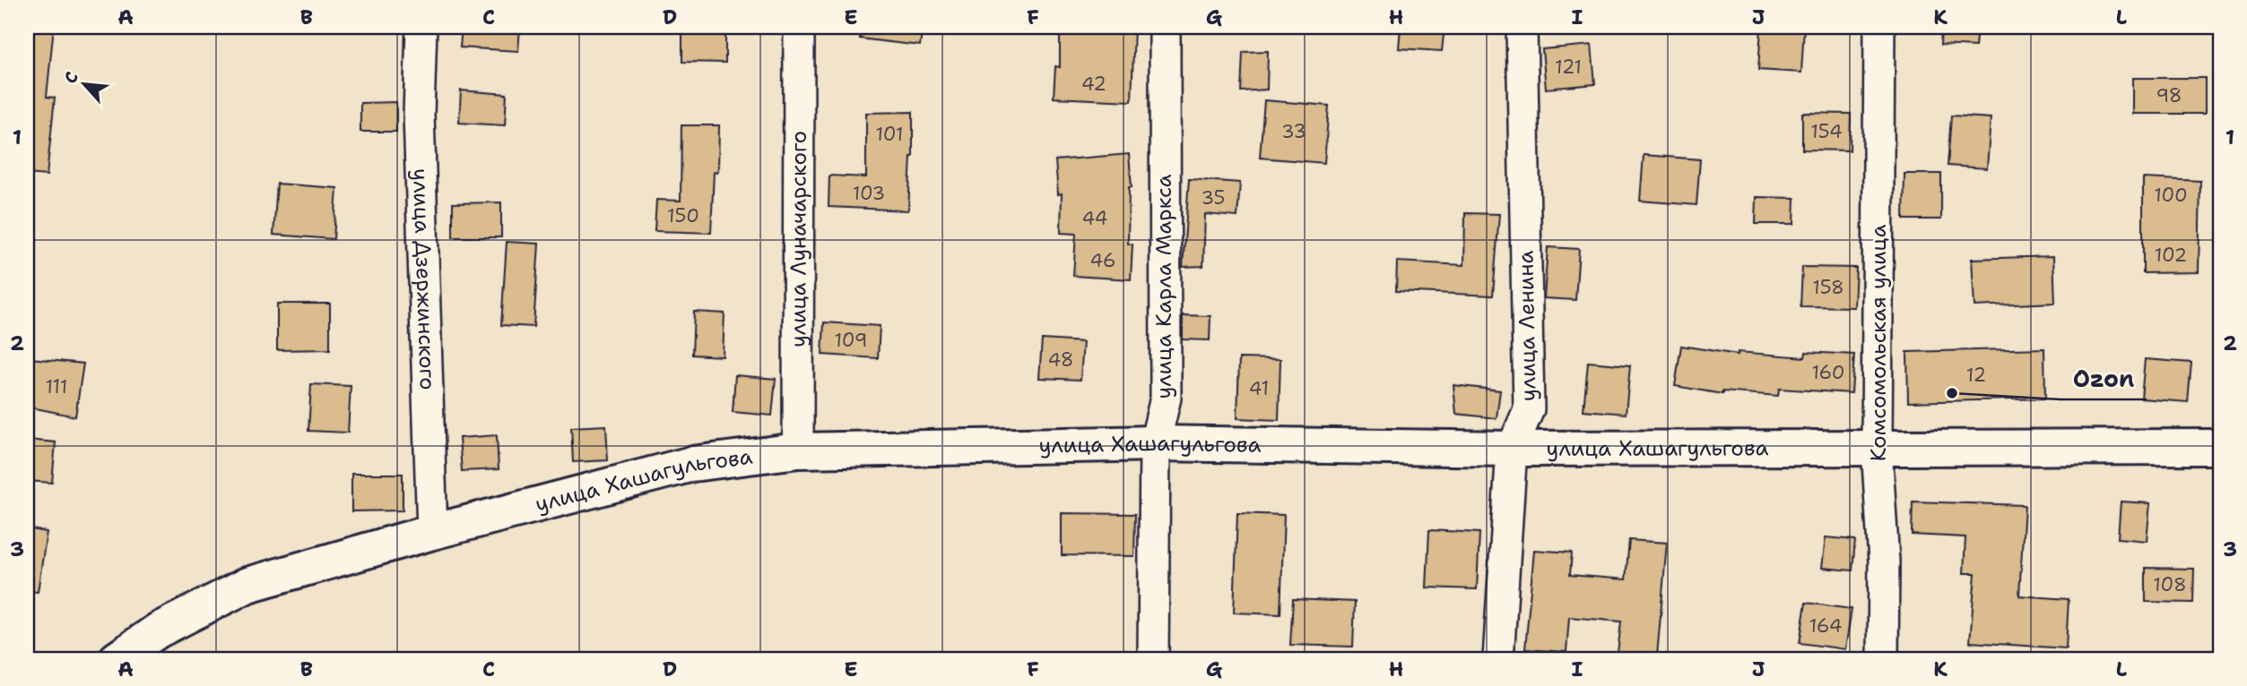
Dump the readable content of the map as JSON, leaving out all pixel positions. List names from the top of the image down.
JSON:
{
  "streets": {
    "main road": ["улица Хашагульгова"],
    "street": [
      "улица Луначарского",
      "улица Дзержинского",
      "улица Карла Маркса",
      "улица Ленина",
      "Комсомольская улица"
    ]
  },
  "crossings": [
    ["улица Луначарского", "улица Хашагульгова"],
    ["улица Дзержинского", "улица Хашагульгова"],
    ["улица Карла Маркса", "улица Хашагульгова"],
    ["улица Ленина", "улица Хашагульгова"],
    ["Комсомольская улица", "улица Хашагульгова"]
  ],
  "places": ["Ozon"],
  "house_numbers": [
    "121",
    "42",
    "98",
    "33",
    "154",
    "101",
    "103",
    "100",
    "35",
    "150",
    "44",
    "102",
    "46",
    "158",
    "109",
    "48",
    "160",
    "12",
    "111",
    "41",
    "108",
    "164"
  ],
  "north": "top left",
  "grid": {
    "columns": [
      "A",
      "B",
      "C",
      "D",
      "E",
      "F",
      "G",
      "H",
      "I",
      "J",
      "K",
      "L"
    ],
    "rows": ["1", "2", "3"]
  }
}
